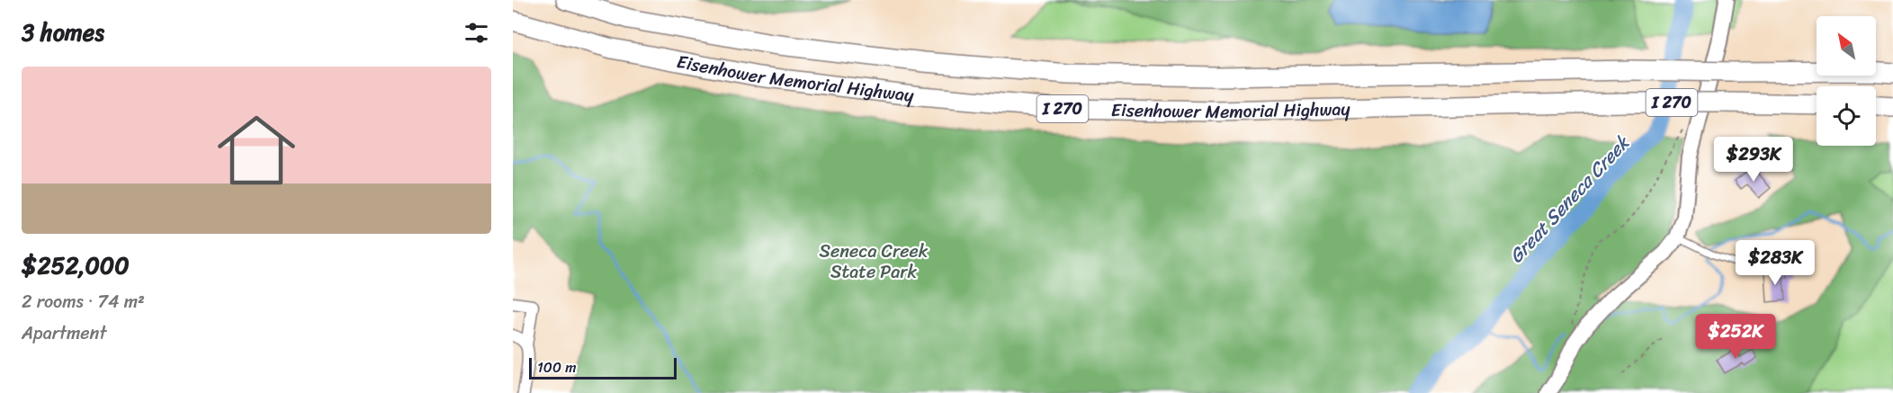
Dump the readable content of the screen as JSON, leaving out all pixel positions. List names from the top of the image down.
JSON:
{
  "streets": {
    "highway": ["Eisenhower Memorial Highway", "I 270"]
  },
  "water": ["Great Seneca Creek"],
  "parks": ["Seneca Creek State Park"],
  "scale_bar": "100 m",
  "north": "top left",
  "page": {
    "heading": "3 homes",
    "list": [
      {
        "name": "$252,000",
        "note": "2 rooms · 74 m² · Apartment"
      }
    ],
    "price": ["$293K", "$283K", "$252K"],
    "scale": "100 m"
  }
}
